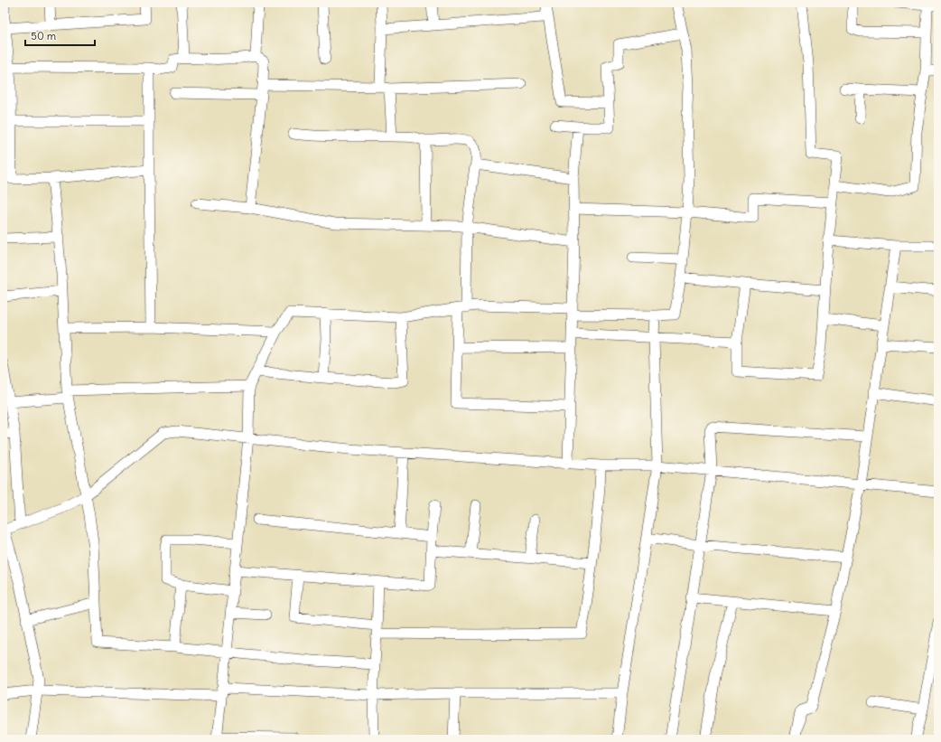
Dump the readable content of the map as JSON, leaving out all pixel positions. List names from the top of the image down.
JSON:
{
  "scale_bar": "50 m"
}
